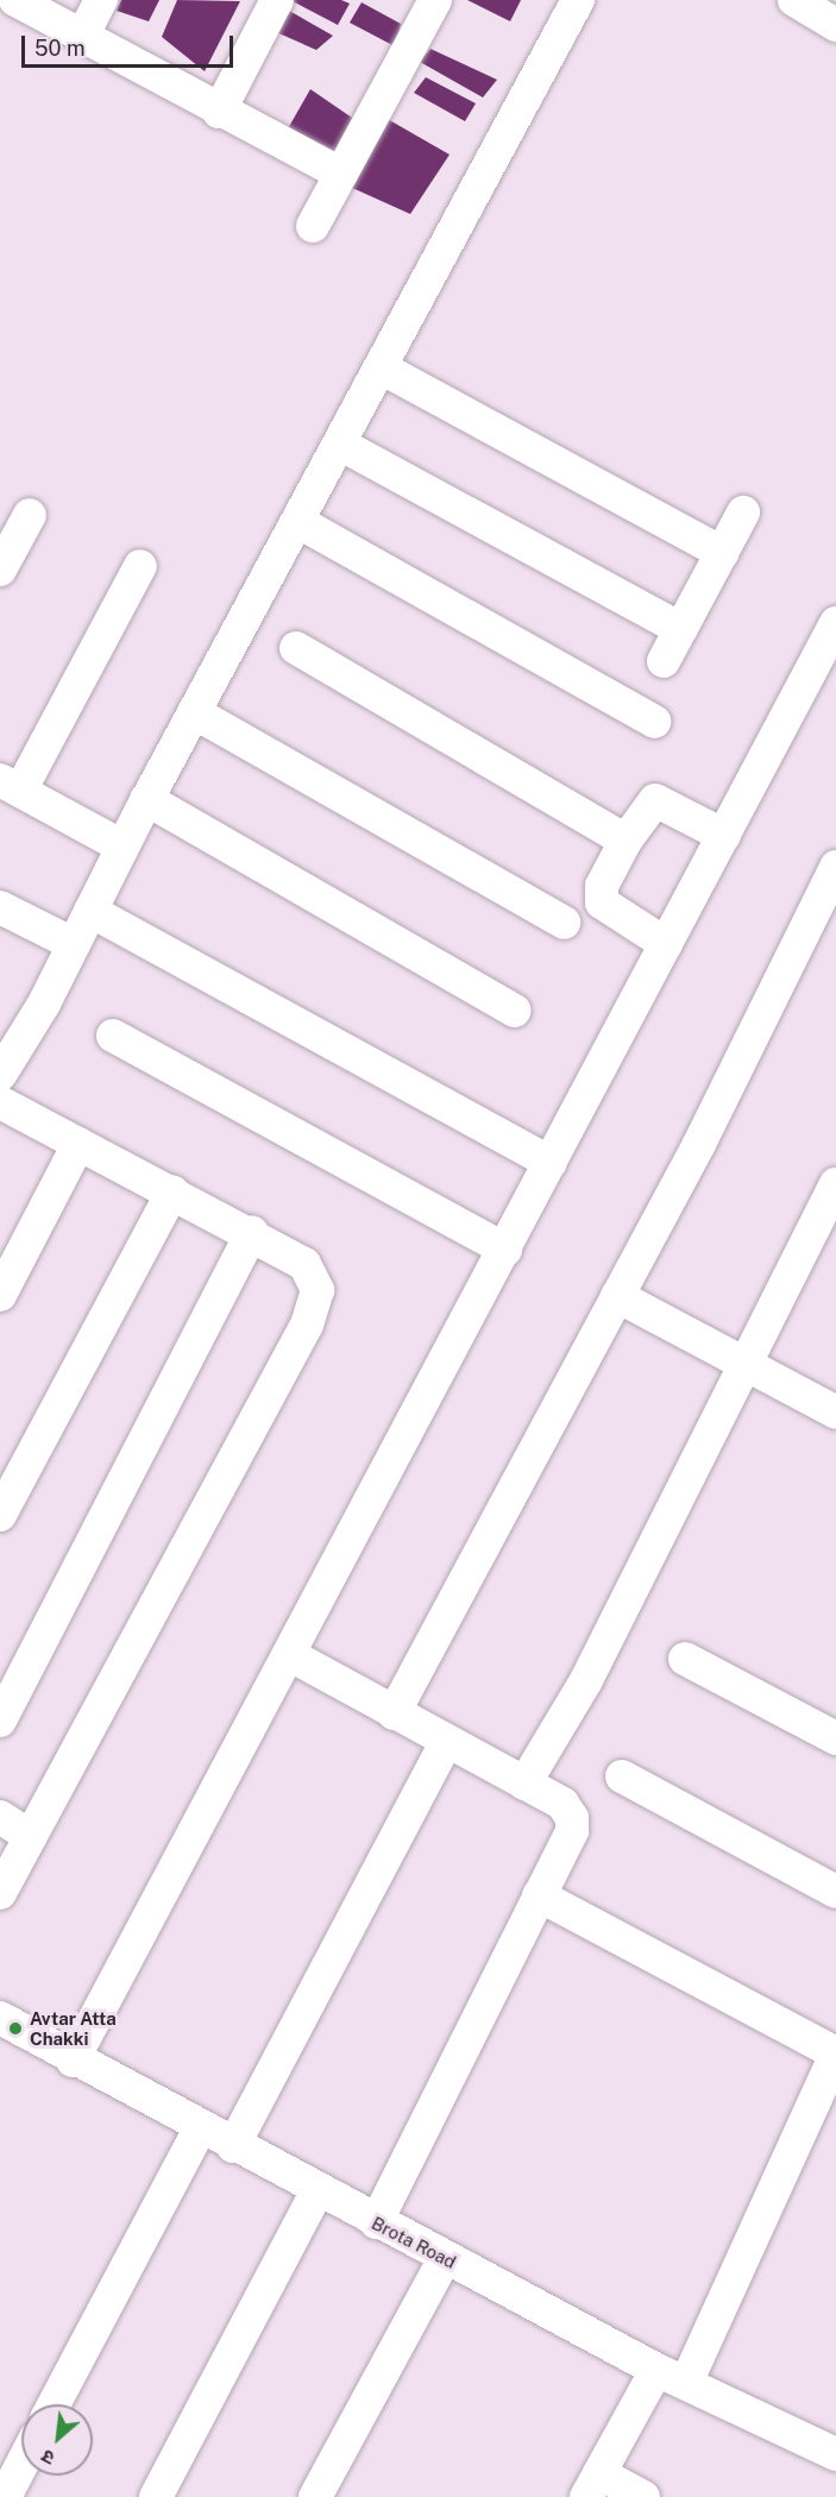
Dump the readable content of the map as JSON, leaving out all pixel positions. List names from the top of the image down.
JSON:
{
  "streets": {
    "street": ["Brota Road"]
  },
  "places": ["Avtar Atta Chakki"],
  "scale_bar": "50 m",
  "north": "bottom left"
}
